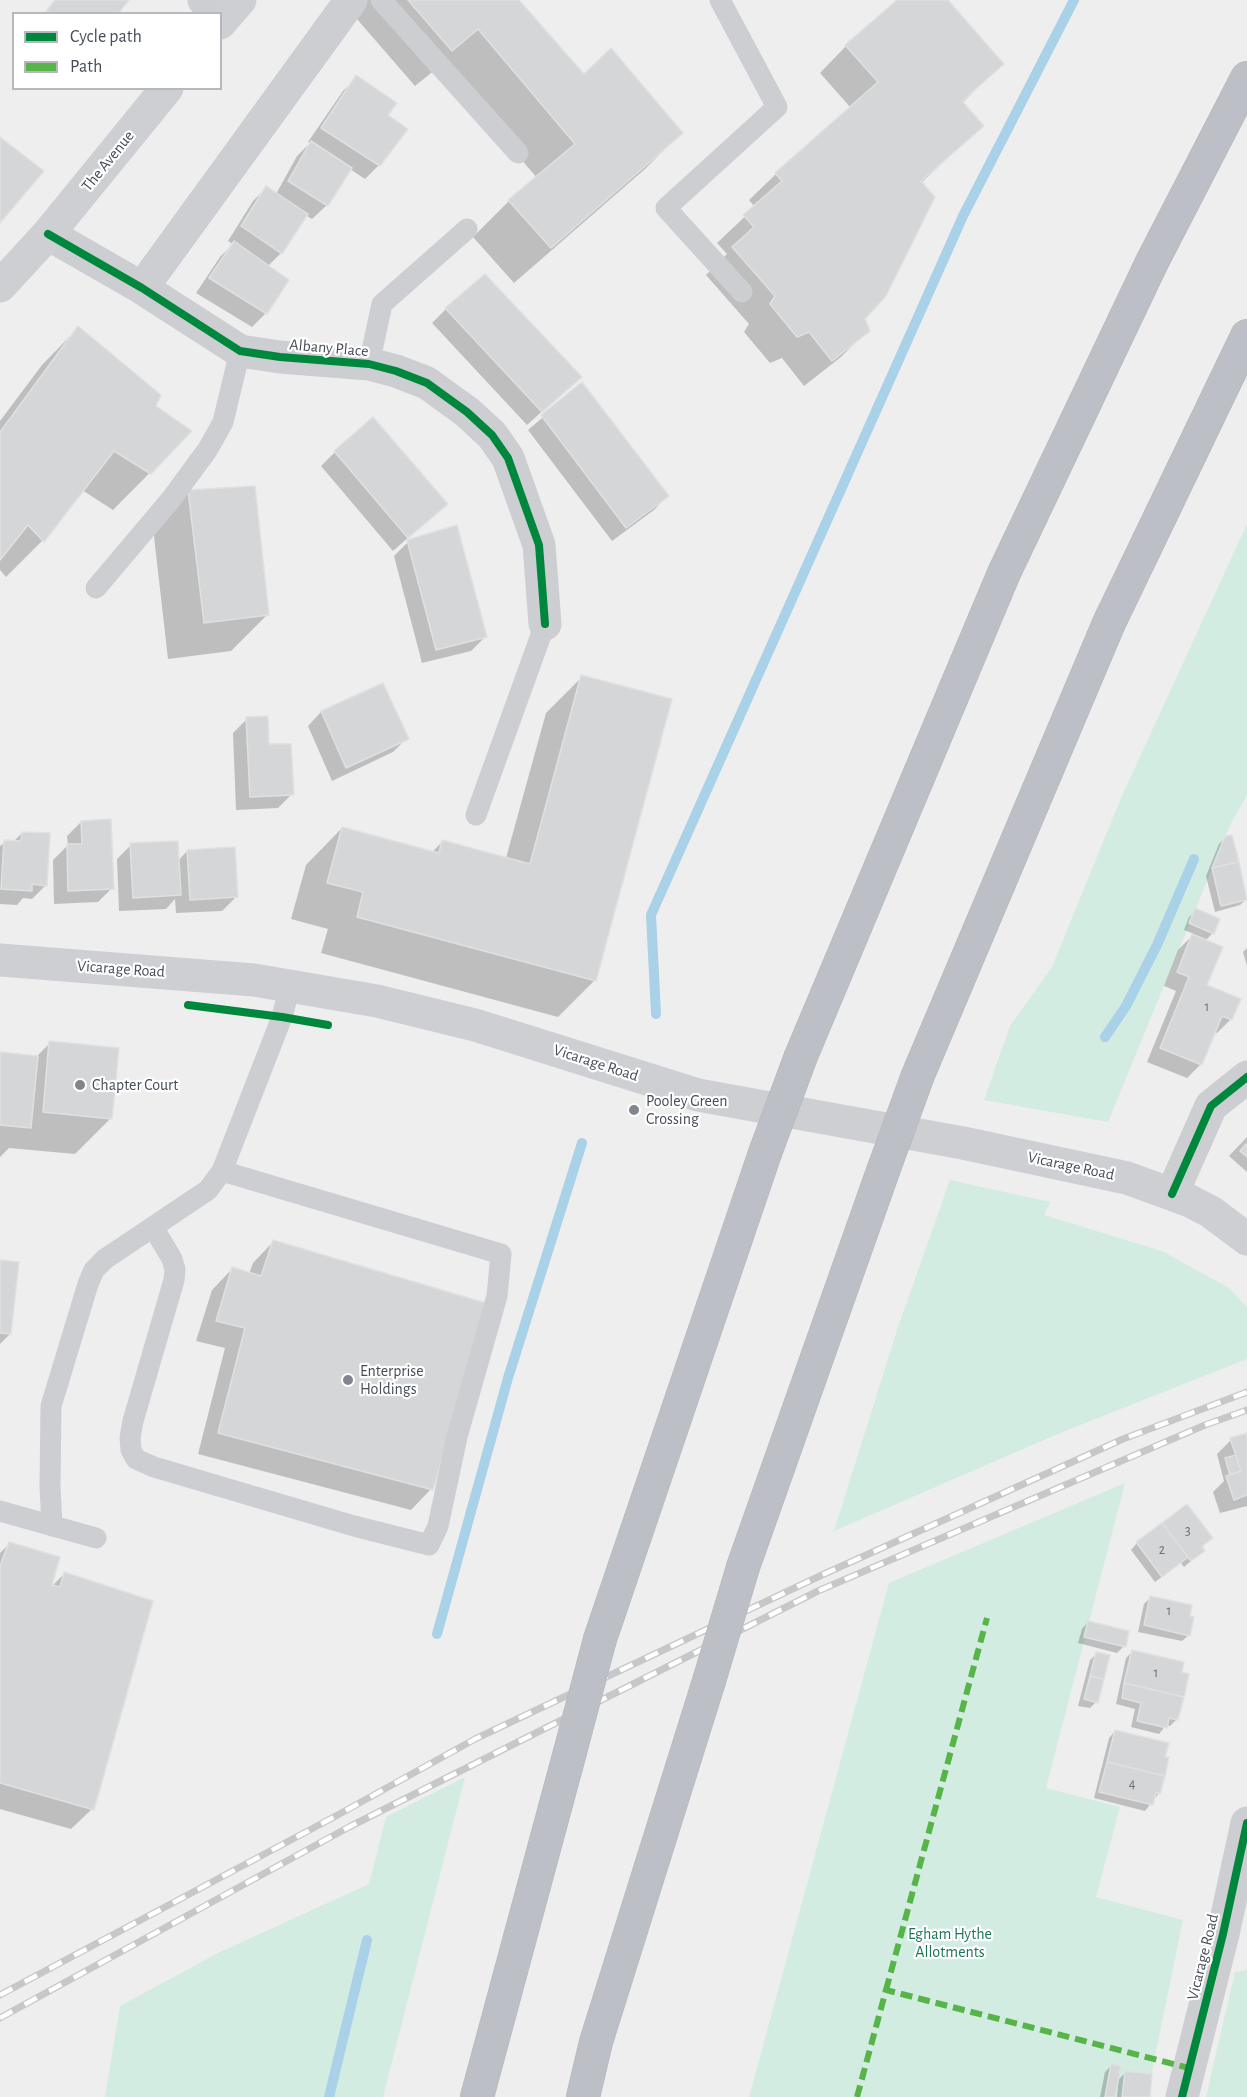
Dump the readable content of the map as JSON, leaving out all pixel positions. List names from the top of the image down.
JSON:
{
  "streets": {
    "main road": ["The Avenue", "Vicarage Road"],
    "street": ["Albany Place"]
  },
  "crossings": [
    ["The Avenue", "Albany Place"]
  ],
  "parks": ["Egham Hythe Allotments"],
  "places": ["Chapter Court", "Pooley Green Crossing", "Enterprise Holdings"],
  "house_numbers": [
    "1",
    "3",
    "2",
    "1",
    "1",
    "4"
  ],
  "legend": ["Cycle path", "Path"]
}
